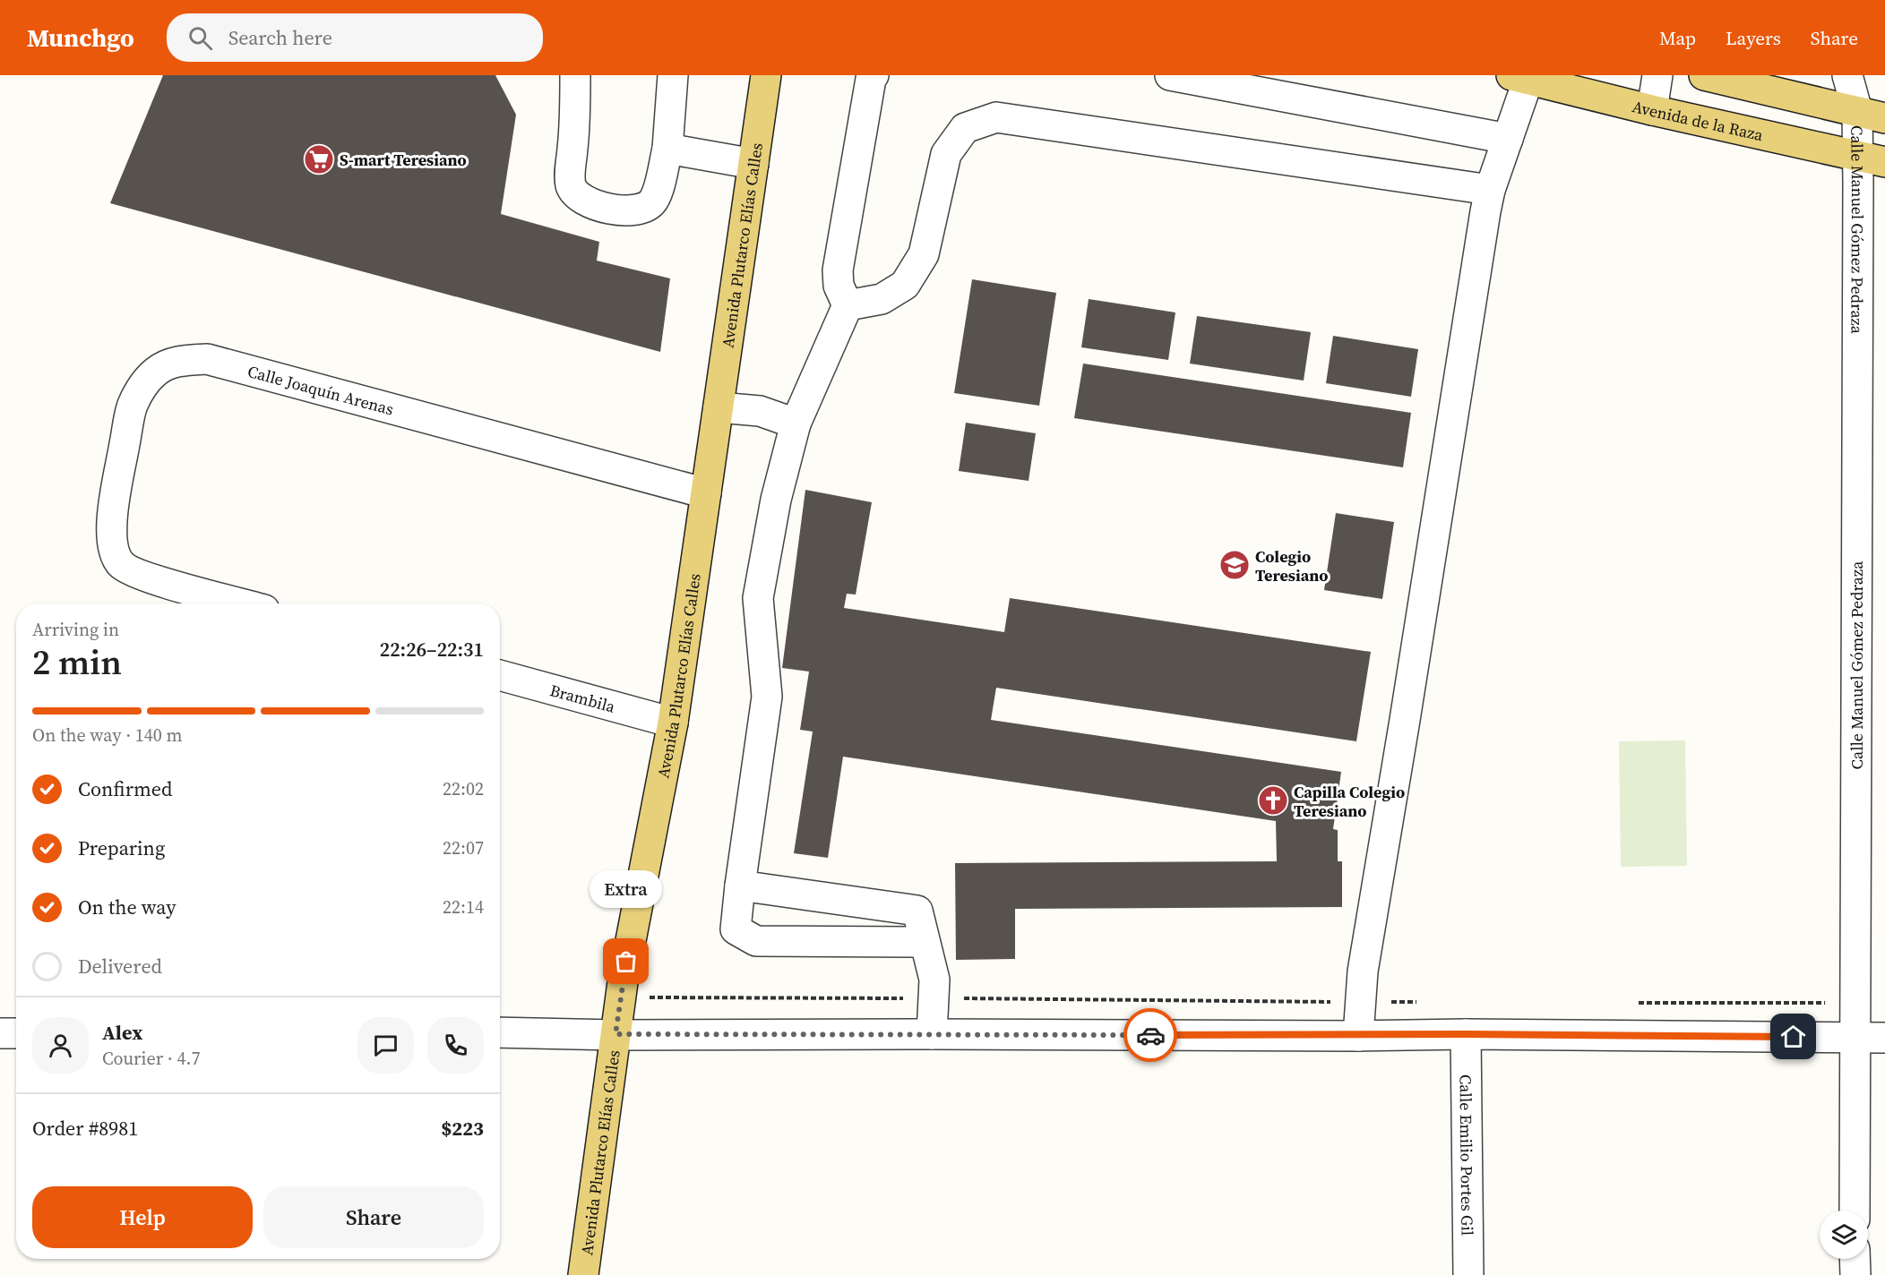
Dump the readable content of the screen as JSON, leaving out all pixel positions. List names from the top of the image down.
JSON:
{
  "streets": {
    "main road": ["Avenida de la Raza", "Avenida Plutarco Elías Calles"],
    "street": [
      "Calle Manuel Gómez Pedraza",
      "Calle Joaquín Arenas",
      "Brambila",
      "Calle Emilio Portes Gil"
    ]
  },
  "crossings": [
    ["Avenida de la Raza", "Calle Manuel Gómez Pedraza"],
    ["Avenida Plutarco Elías Calles", "Calle Joaquín Arenas"],
    ["Avenida Plutarco Elías Calles", "Brambila"]
  ],
  "places": {
    "supermarket": ["S-mart Teresiano"],
    "school or university": ["Colegio Teresiano"],
    "church": ["Capilla Colegio Teresiano"],
    "other": ["Extra"]
  },
  "page": {
    "header": "Munchgo",
    "search": "Search here",
    "nav": ["Map", "Layers", "Share"],
    "heading": ["2 min", "Arriving in", "22:26–22:31"],
    "panel": [
      "Alex",
      "Courier · 4.7",
      "Order #8981",
      "$223"
    ],
    "bar": "On the way · 140 m",
    "list": [
      ["Confirmed", "22:02"],
      ["Preparing", "22:07"],
      ["On the way", "22:14"],
      "Delivered"
    ],
    "bubble": "Extra",
    "buttons": ["Help", "Share"]
  }
}
